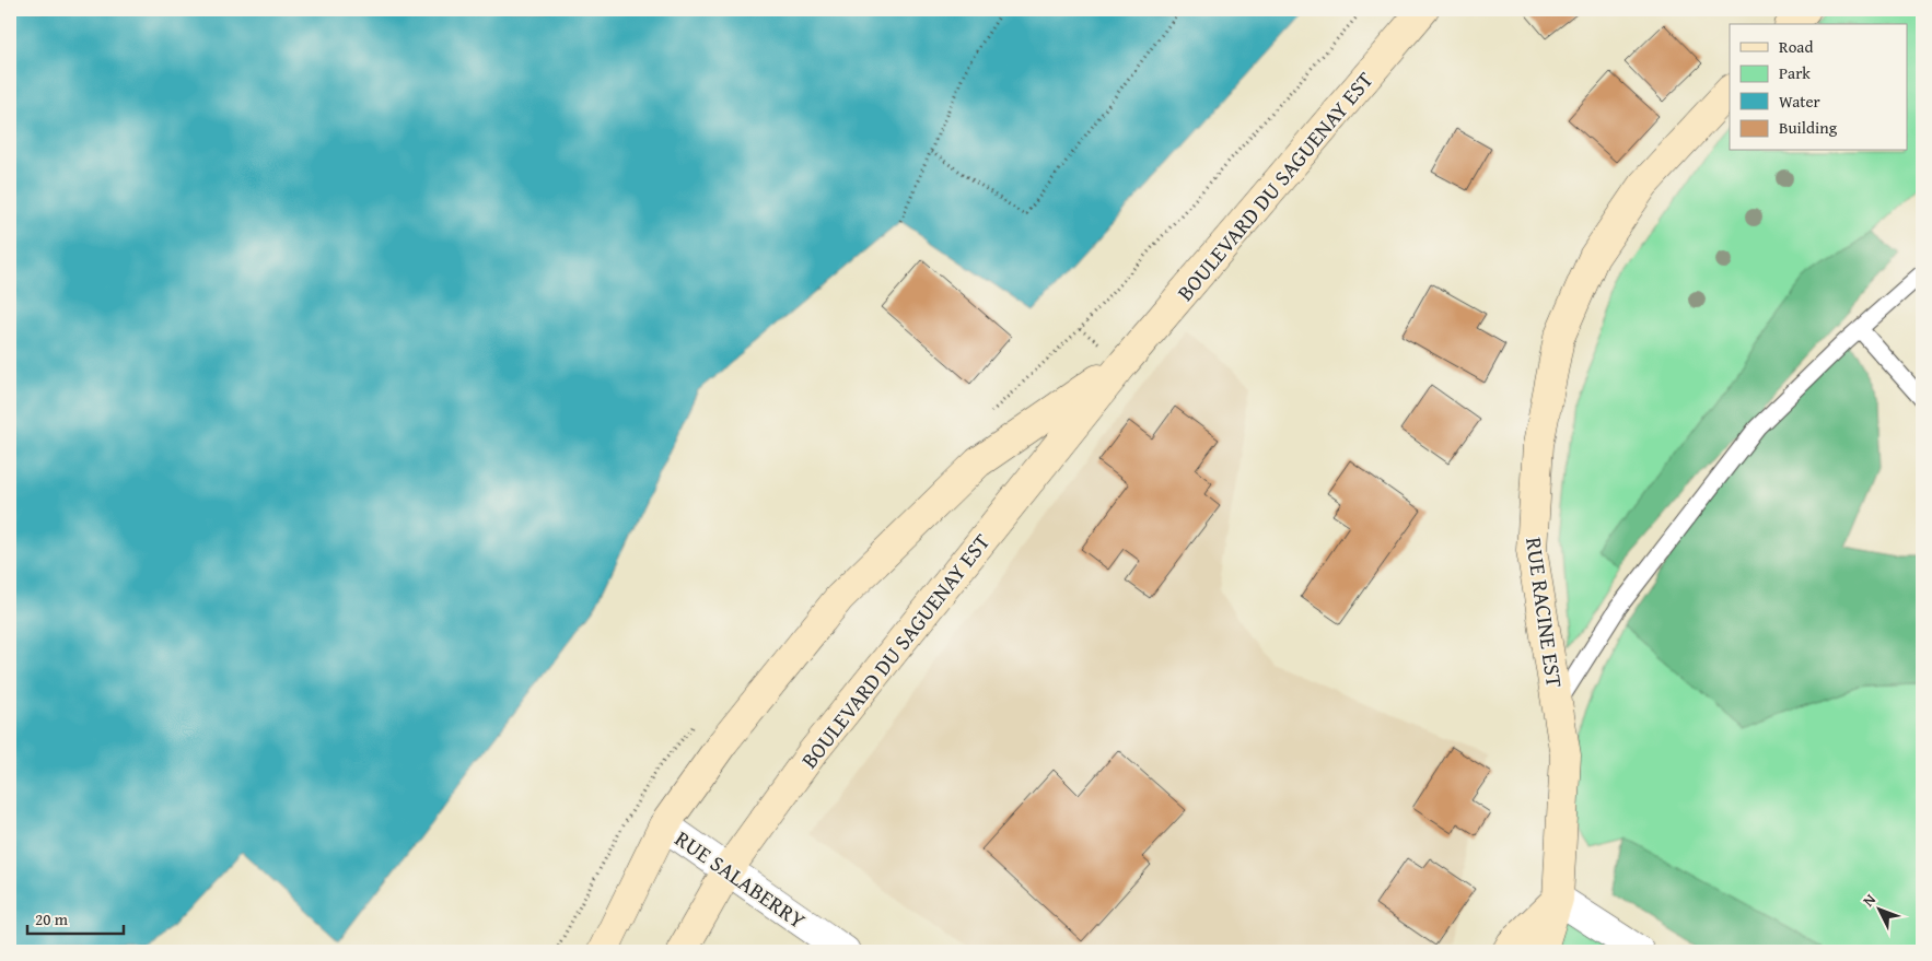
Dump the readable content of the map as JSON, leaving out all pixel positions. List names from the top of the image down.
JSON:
{
  "streets": {
    "main road": ["BOULEVARD DU SAGUENAY EST", "RUE RACINE EST"],
    "street": ["RUE SALABERRY"]
  },
  "crossings": [
    ["BOULEVARD DU SAGUENAY EST", "RUE SALABERRY"]
  ],
  "legend": [
    "Road",
    "Park",
    "Water",
    "Building"
  ],
  "scale_bar": "20 m",
  "north": "top left"
}
